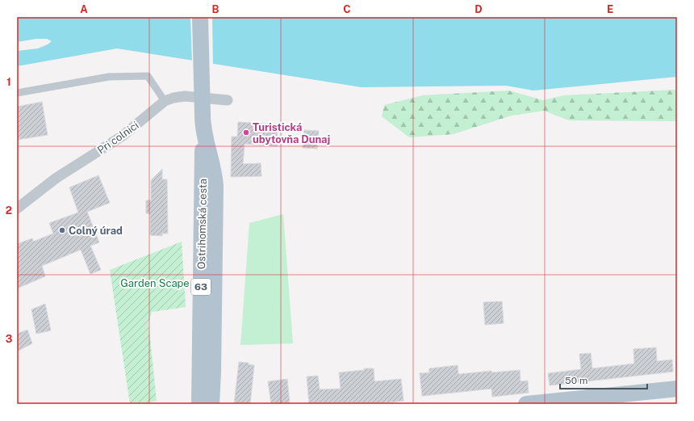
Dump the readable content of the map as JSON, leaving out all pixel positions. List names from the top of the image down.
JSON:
{
  "streets": {
    "main road": ["Ostrihomská cesta", "63"],
    "street": ["Pri colnici"]
  },
  "crossings": [
    ["Ostrihomská cesta", "63"]
  ],
  "parks": ["Garden Scape"],
  "places": ["Turistická ubytovňa Dunaj", "Colný úrad"],
  "scale_bar": "50 m",
  "grid": {
    "columns": [
      "A",
      "B",
      "C",
      "D",
      "E"
    ],
    "rows": ["1", "2", "3"]
  }
}
